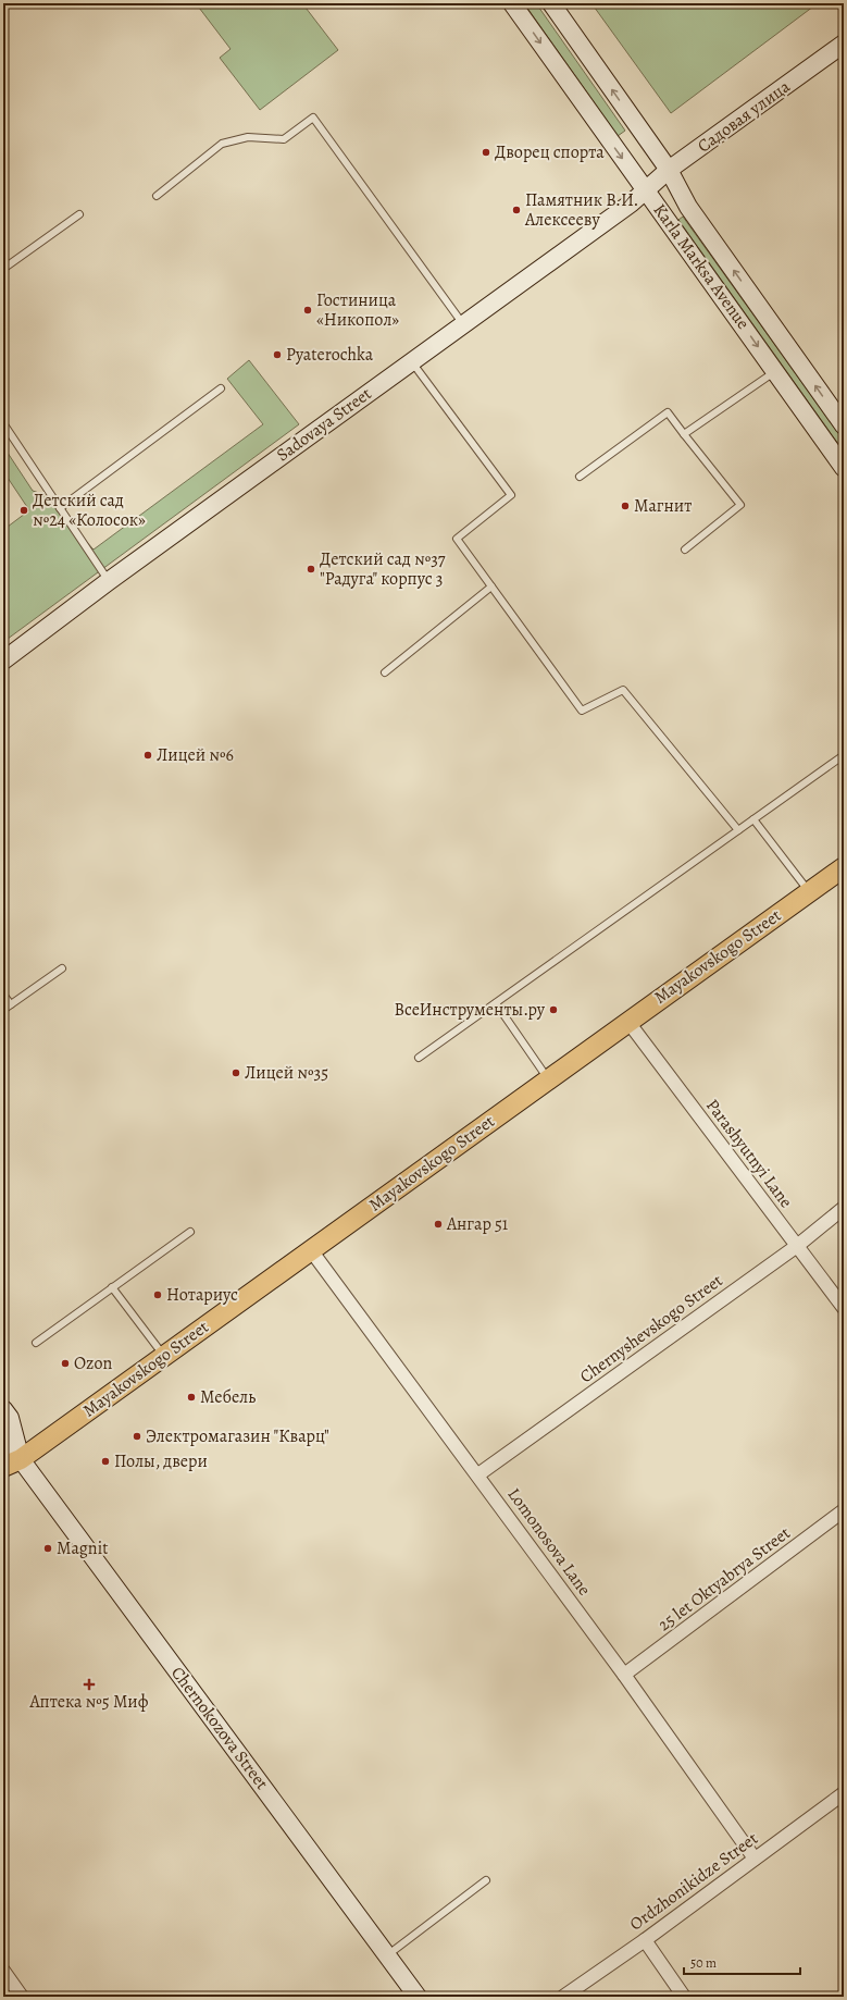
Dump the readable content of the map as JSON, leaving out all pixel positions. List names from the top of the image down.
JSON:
{
  "streets": {
    "main road": ["Mayakovskogo Street"],
    "street": [
      "Садовая улица",
      "Karla Marksa Avenue",
      "Sadovaya Street",
      "Parashyutnyi Lane",
      "Chernyshevskogo Street",
      "Lomonosova Lane",
      "25 let Oktyabrya Street",
      "Chernokozova Street",
      "Ordzhonikidze Street"
    ]
  },
  "crossings": [
    ["Садовая улица", "Karla Marksa Avenue"],
    ["Садовая улица", "Sadovaya Street"],
    ["Karla Marksa Avenue", "Sadovaya Street"],
    ["Mayakovskogo Street", "Parashyutnyi Lane"],
    ["Mayakovskogo Street", "Lomonosova Lane"],
    ["Mayakovskogo Street", "Chernokozova Street"],
    ["Parashyutnyi Lane", "Chernyshevskogo Street"],
    ["Chernyshevskogo Street", "Lomonosova Lane"],
    ["Lomonosova Lane", "25 let Oktyabrya Street"],
    ["Lomonosova Lane", "Ordzhonikidze Street"]
  ],
  "places": {
    "other": [
      "Дворец спорта",
      "Памятник В.И. Алексееву",
      "Гостиница «Никопол»",
      "Pyaterochka",
      "Магнит",
      "Детский сад №24 «Колосок»",
      "Детский сад №37 \"Радуга\" корпус 3",
      "Лицей №6",
      "ВсеИнструменты.ру",
      "Лицей №35",
      "Ангар 51",
      "Нотариус",
      "Ozon",
      "Мебель",
      "Электромагазин \"Кварц\"",
      "Полы, двери",
      "Magnit"
    ],
    "health": ["Аптека №5 Миф"]
  },
  "scale_bar": "50 m"
}
